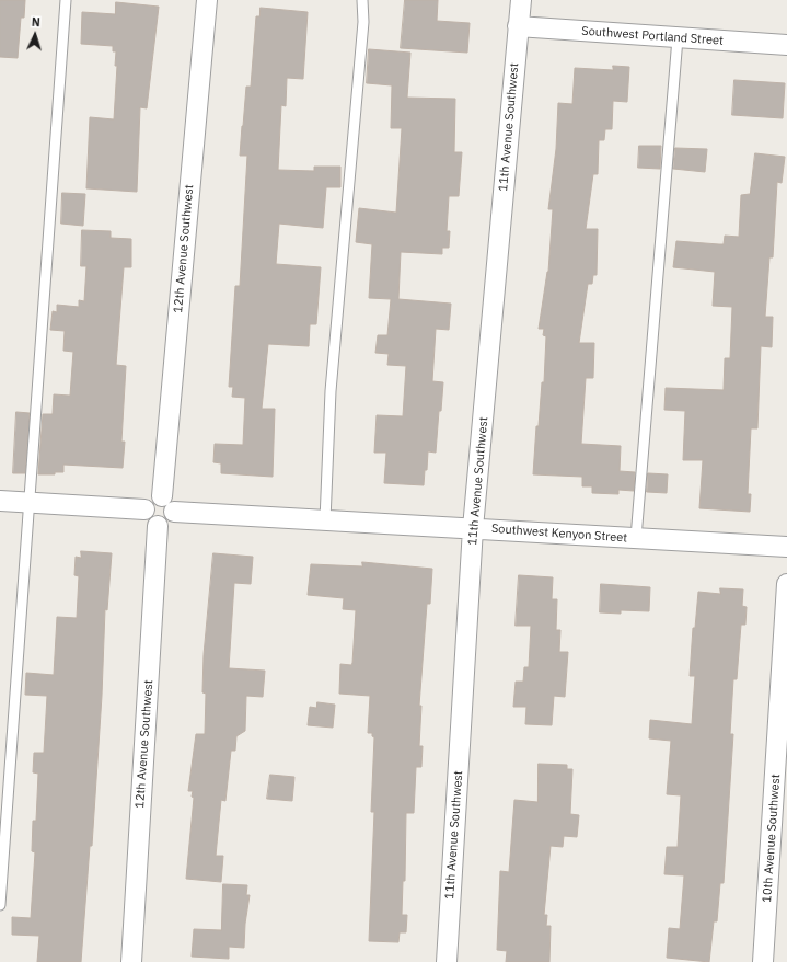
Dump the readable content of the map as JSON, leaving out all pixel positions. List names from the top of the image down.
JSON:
{
  "streets": {
    "street": [
      "Southwest Portland Street",
      "11th Avenue Southwest",
      "12th Avenue Southwest",
      "Southwest Kenyon Street",
      "10th Avenue Southwest"
    ]
  },
  "crossings": [
    ["Southwest Portland Street", "11th Avenue Southwest"],
    ["11th Avenue Southwest", "Southwest Kenyon Street"],
    ["12th Avenue Southwest", "Southwest Kenyon Street"]
  ],
  "north": "top"
}
